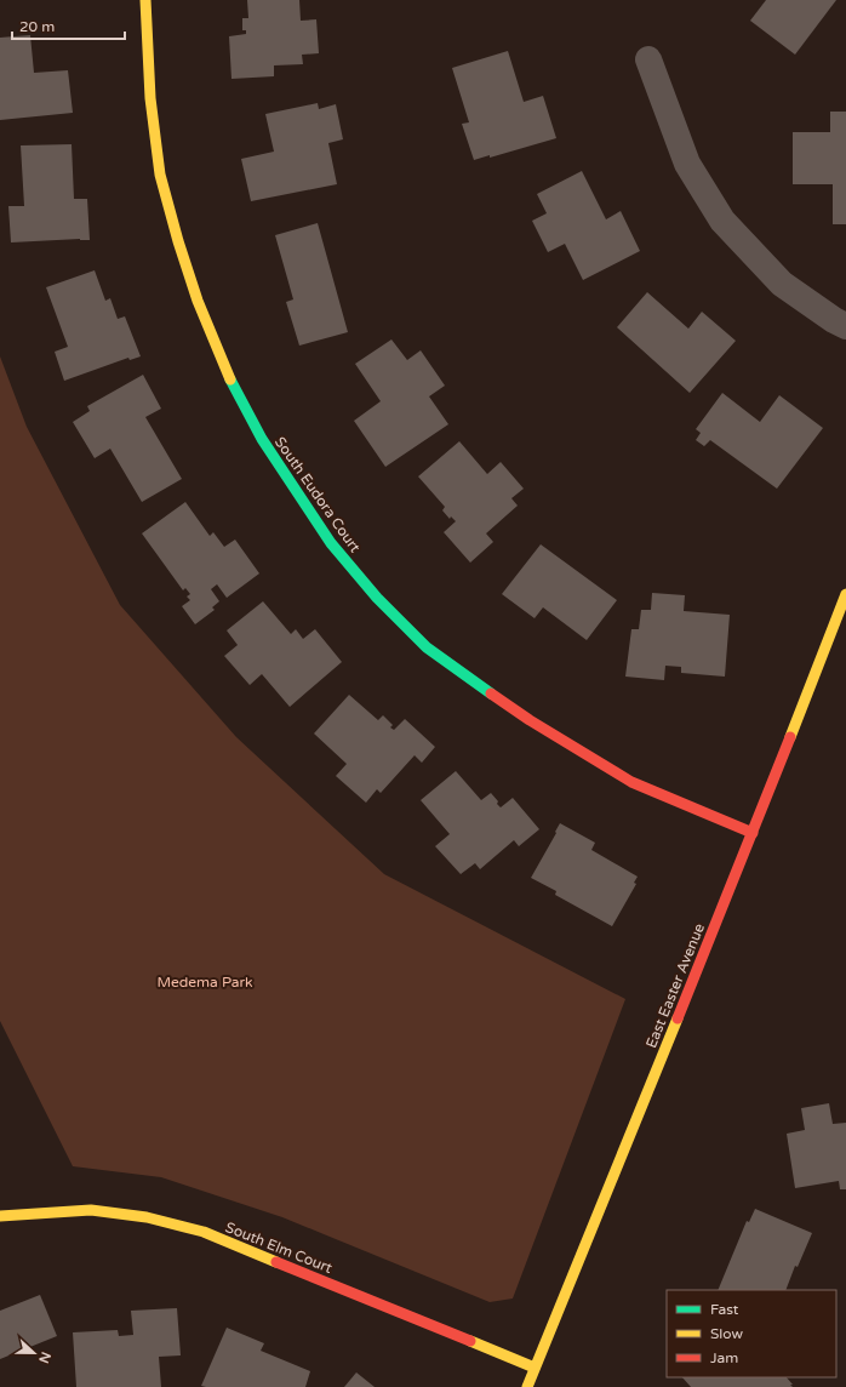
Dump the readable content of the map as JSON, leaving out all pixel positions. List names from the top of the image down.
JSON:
{
  "streets": {
    "street": ["South Eudora Court", "East Easter Avenue", "South Elm Court"]
  },
  "crossings": [
    ["South Eudora Court", "East Easter Avenue"],
    ["East Easter Avenue", "South Elm Court"]
  ],
  "parks": ["Medema Park"],
  "legend": ["Fast", "Slow", "Jam"],
  "scale_bar": "20 m",
  "north": "right"
}
